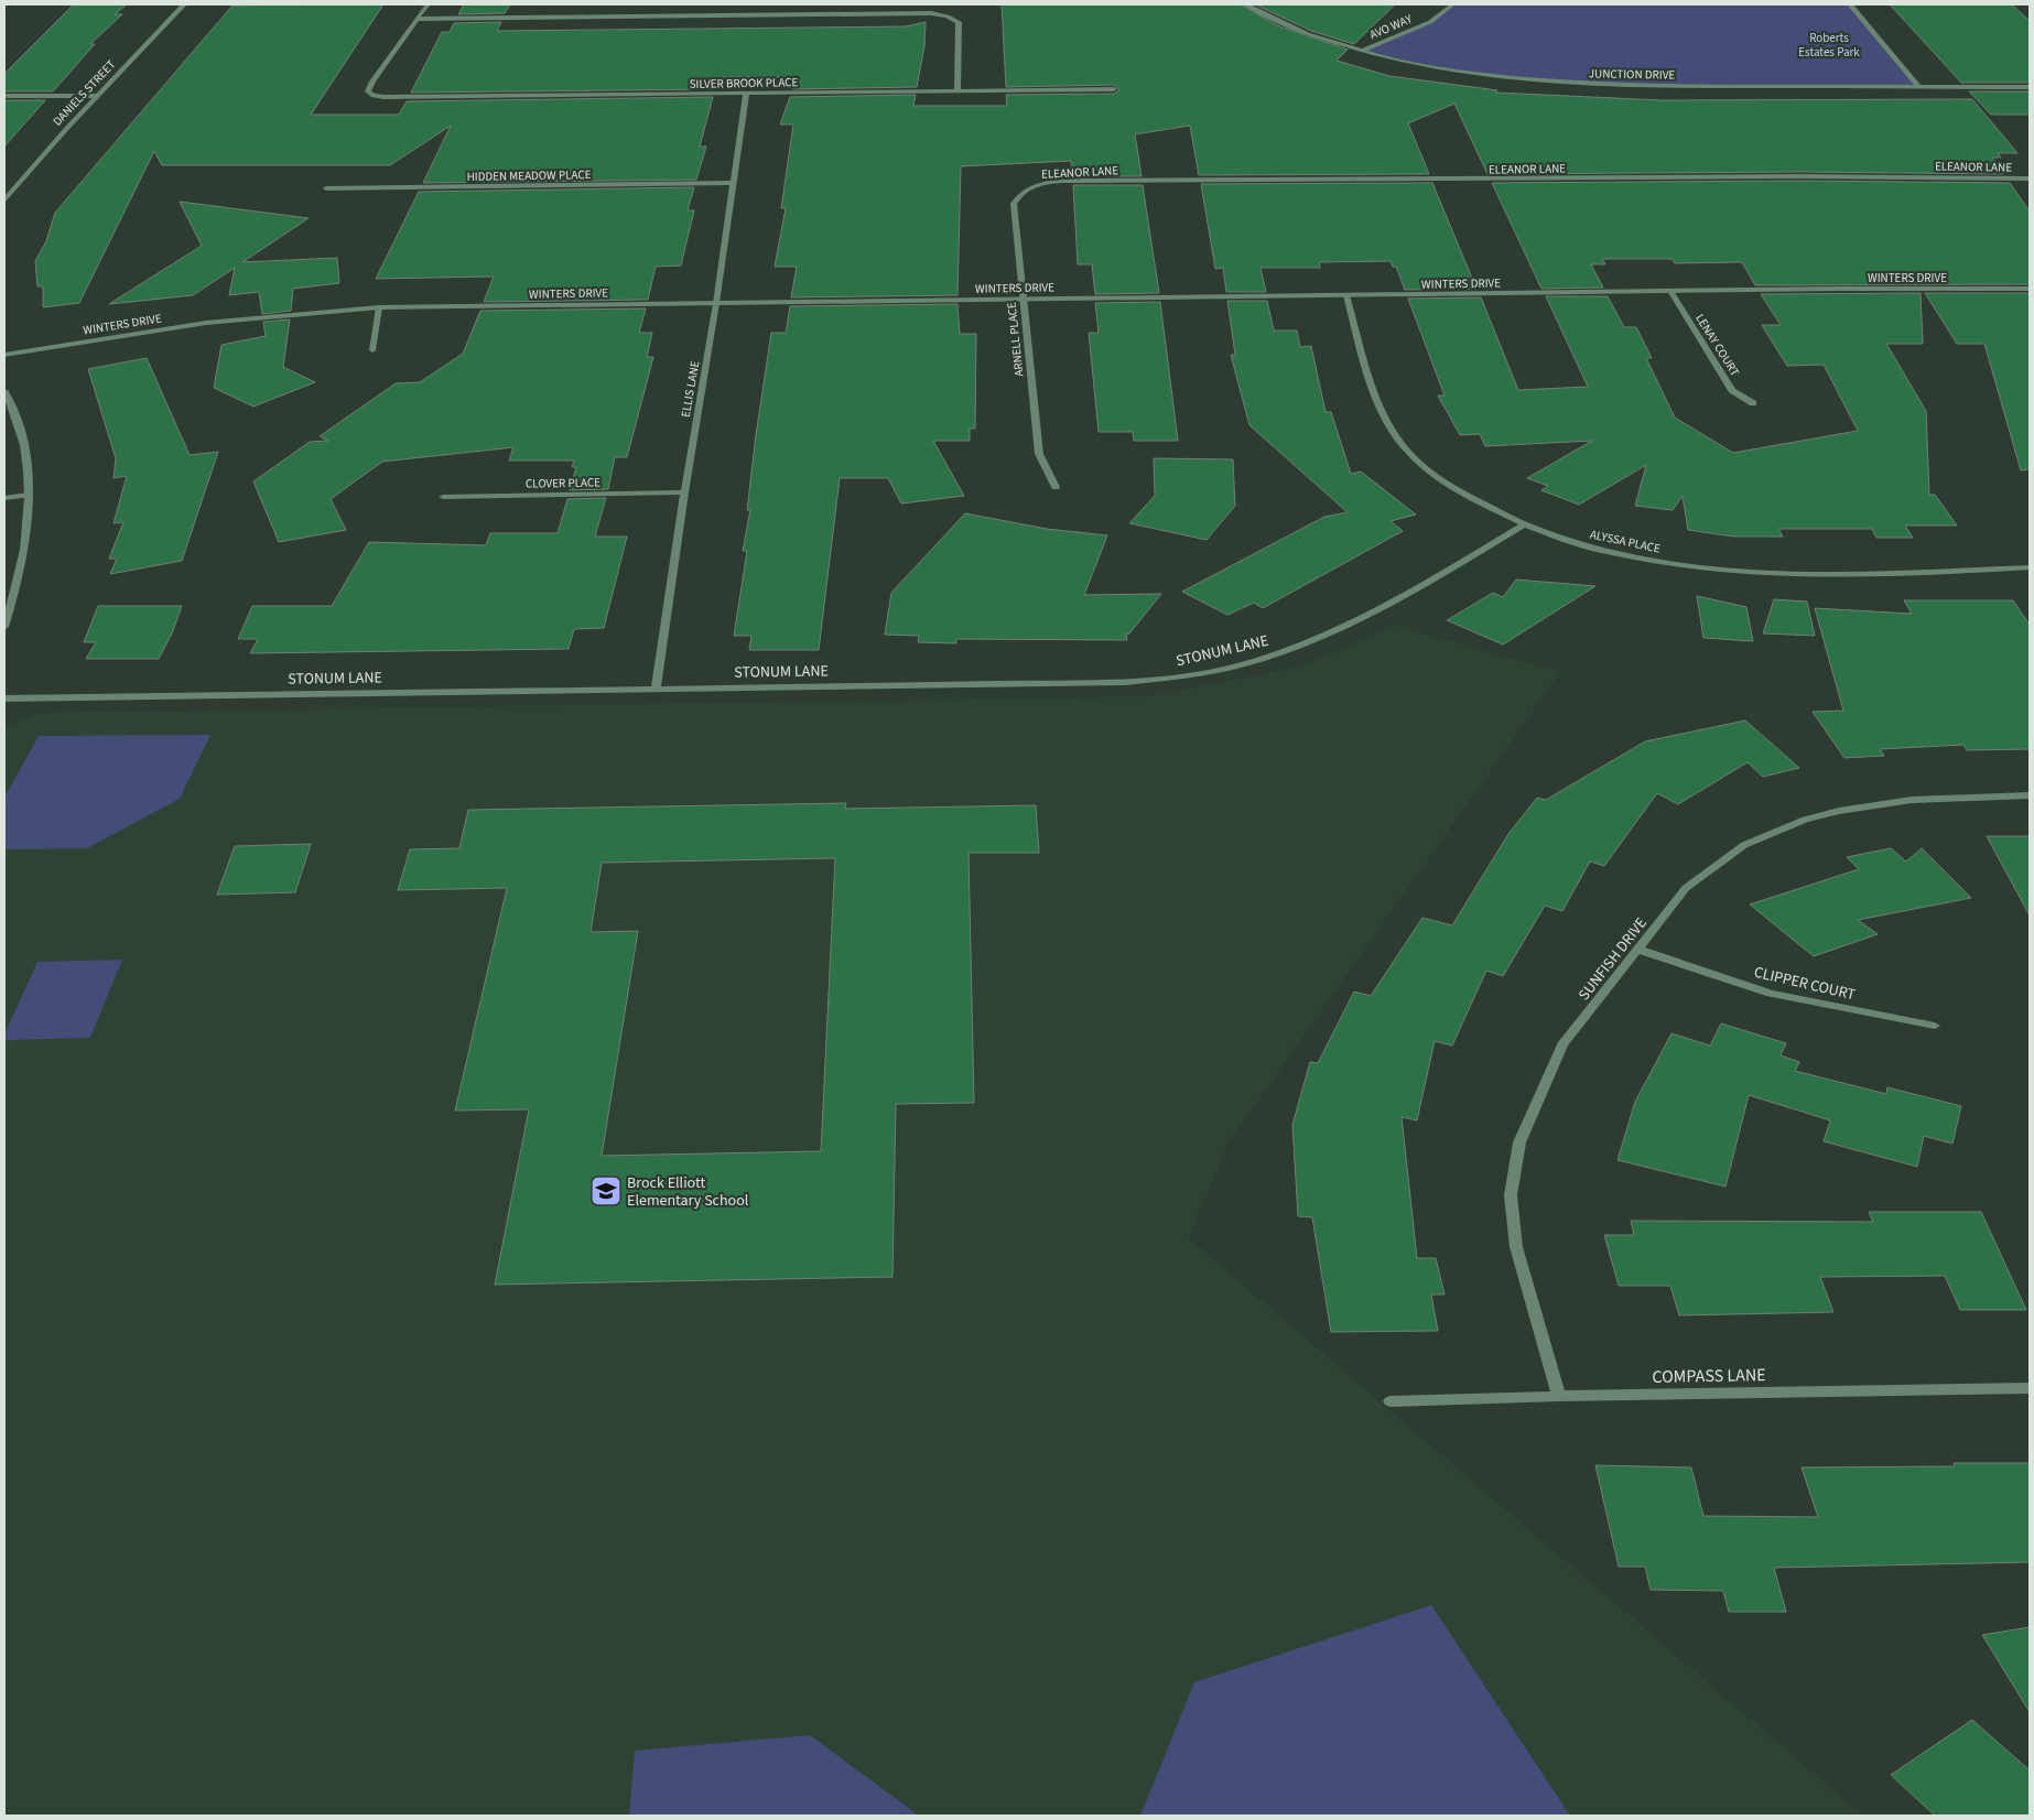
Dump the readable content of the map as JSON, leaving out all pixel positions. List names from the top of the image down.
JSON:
{
  "streets": {
    "street": [
      "AVO WAY",
      "JUNCTION DRIVE",
      "SILVER BROOK PLACE",
      "DANIELS STREET",
      "ELEANOR LANE",
      "HIDDEN MEADOW PLACE",
      "WINTERS DRIVE",
      "ARNELL PLACE",
      "LENAY COURT",
      "ELLIS LANE",
      "CLOVER PLACE",
      "ALYSSA PLACE",
      "STONUM LANE",
      "SUNFISH DRIVE",
      "CLIPPER COURT",
      "COMPASS LANE"
    ]
  },
  "crossings": [
    ["AVO WAY", "JUNCTION DRIVE"],
    ["SILVER BROOK PLACE", "ELLIS LANE"],
    ["ELEANOR LANE", "ARNELL PLACE"],
    ["HIDDEN MEADOW PLACE", "ELLIS LANE"],
    ["WINTERS DRIVE", "ARNELL PLACE"],
    ["WINTERS DRIVE", "LENAY COURT"],
    ["WINTERS DRIVE", "ELLIS LANE"],
    ["WINTERS DRIVE", "ALYSSA PLACE"],
    ["ELLIS LANE", "CLOVER PLACE"],
    ["ELLIS LANE", "STONUM LANE"],
    ["ALYSSA PLACE", "STONUM LANE"],
    ["SUNFISH DRIVE", "CLIPPER COURT"],
    ["SUNFISH DRIVE", "COMPASS LANE"]
  ],
  "parks": ["Roberts Estates Park"],
  "places": {
    "school or university": ["Brock Elliott Elementary School"]
  }
}
